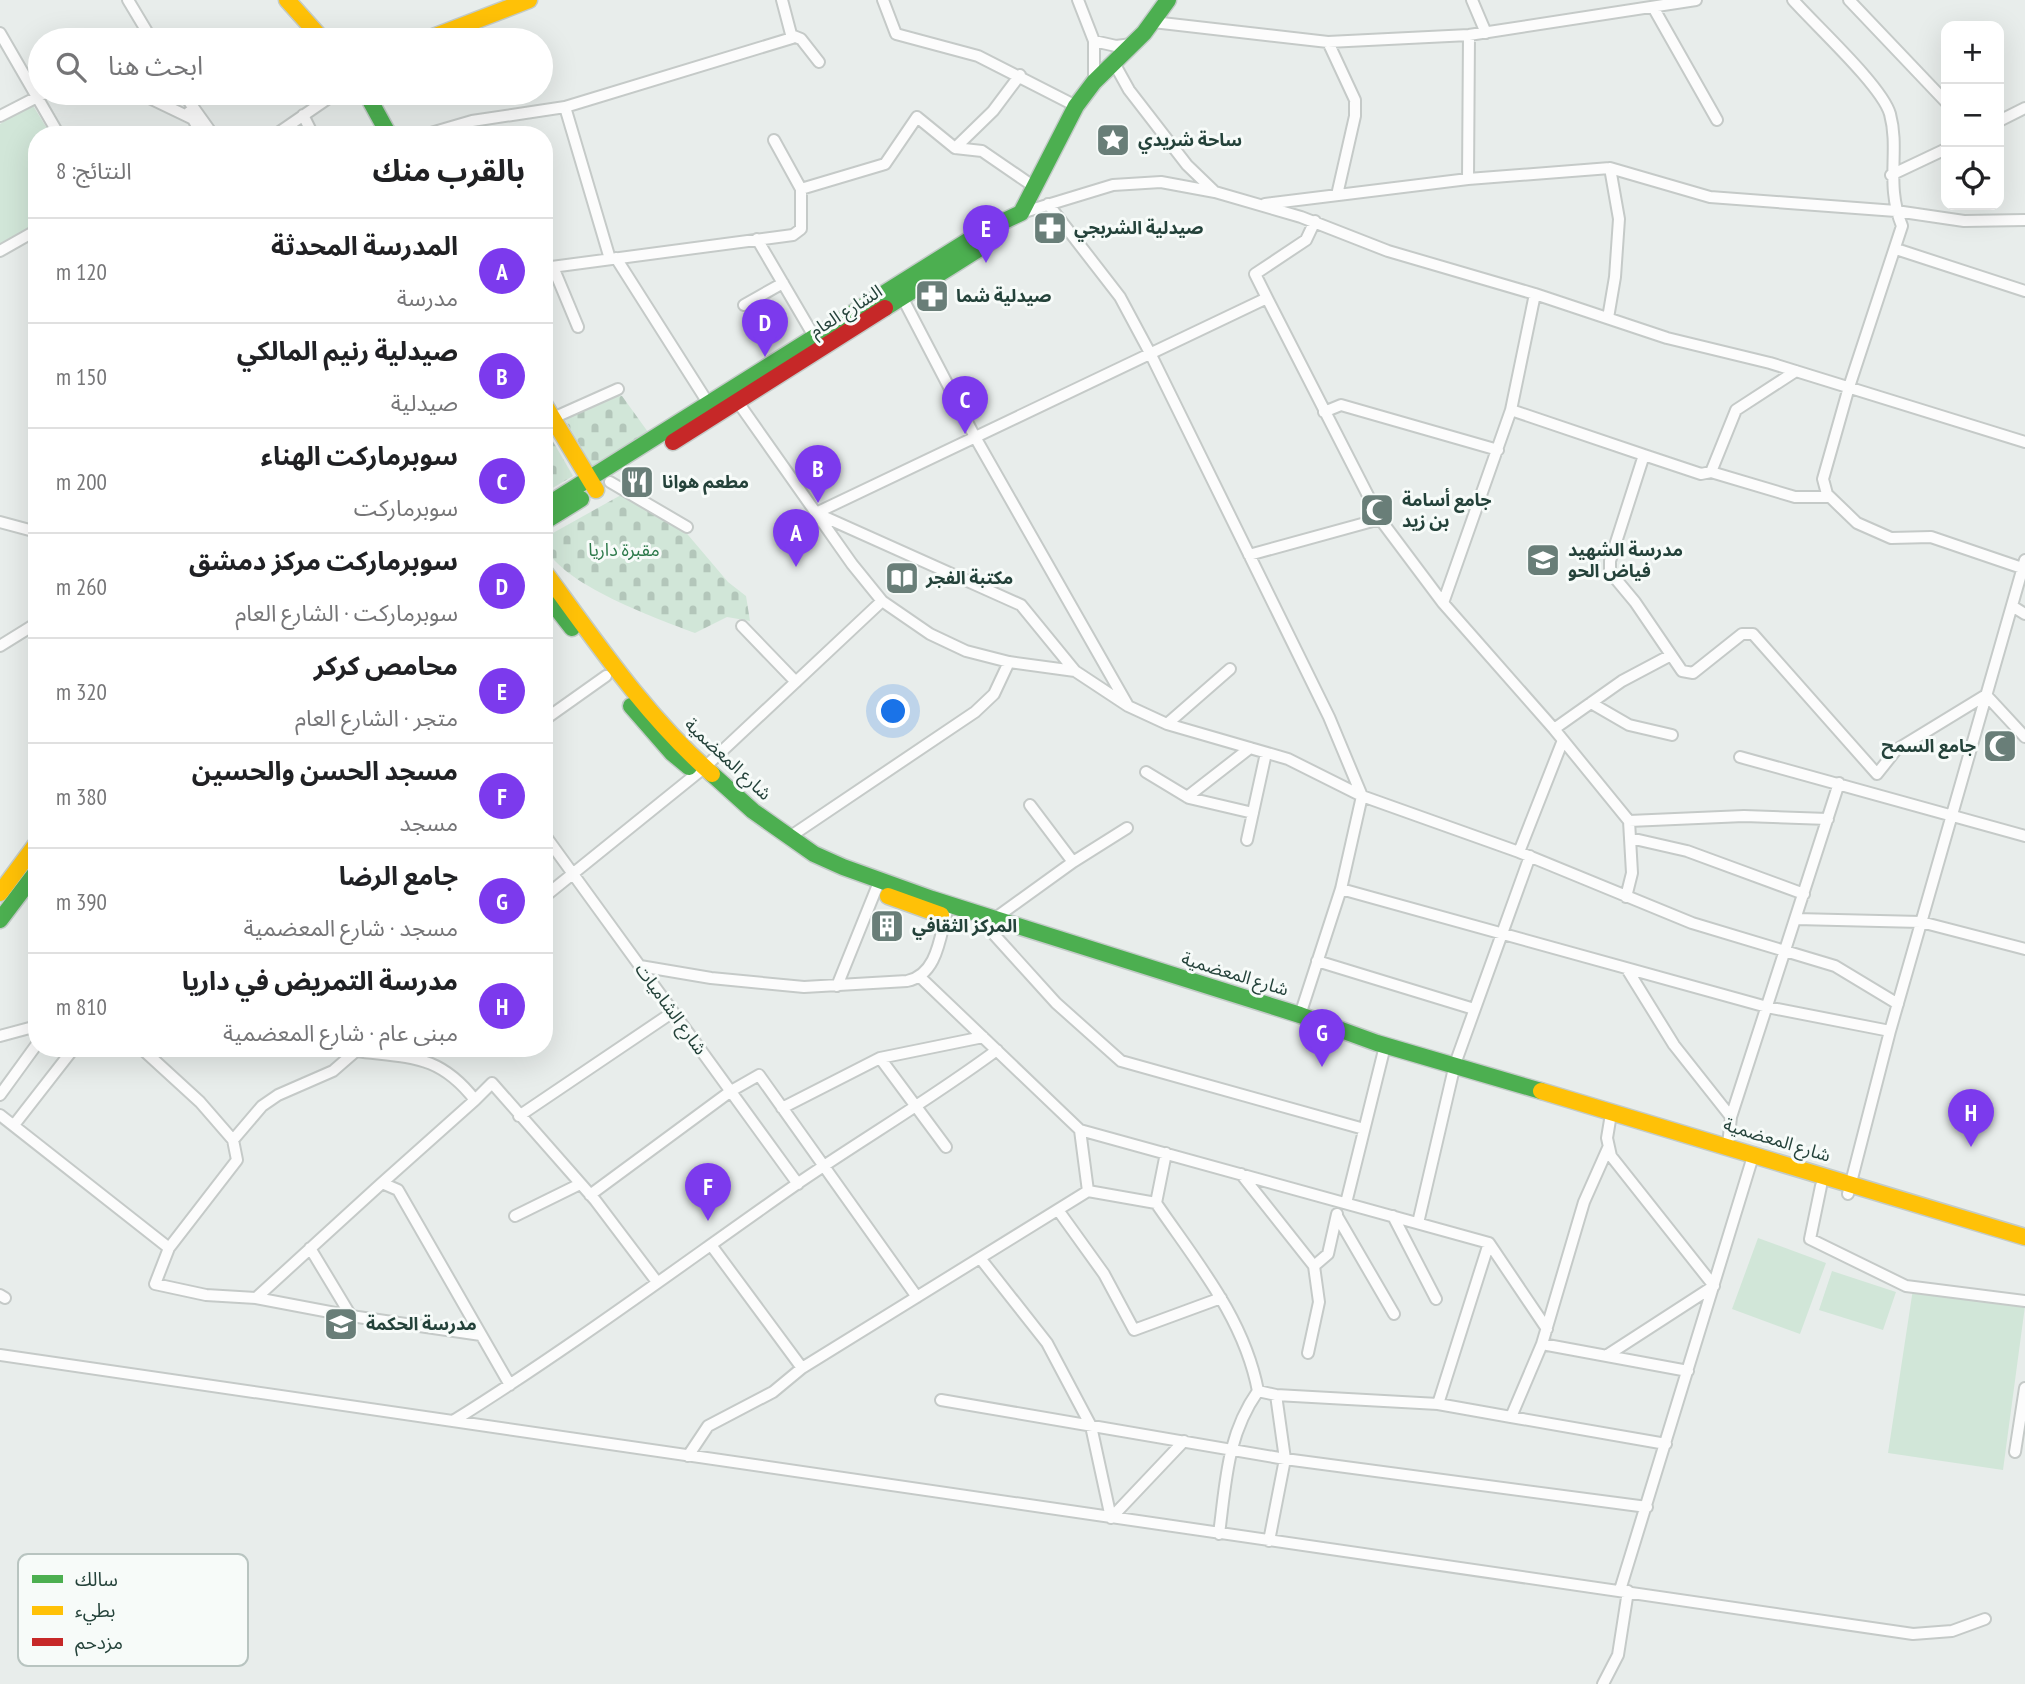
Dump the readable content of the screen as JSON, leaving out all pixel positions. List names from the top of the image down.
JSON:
{
  "streets": {
    "main road": ["الشارع العام", "شارع المعضمية"],
    "street": ["شارع الشاميات"]
  },
  "parks": ["مقبرة داريا"],
  "places": {
    "place": ["ساحة شريدي"],
    "pharmacy": ["صيدلية الشربجي", "صيدلية شما"],
    "restaurant": ["مطعم هوانا"],
    "mosque": ["جامع أسامة بن زيد", "جامع السمح"],
    "school or university": ["مدرسة الشهيد فياض الحو", "مدرسة الحكمة"],
    "library": ["مكتبة الفجر"],
    "building": ["المركز الثقافي"]
  },
  "legend": ["سالك", "بطيء", "مزدحم"],
  "page": {
    "map_buttons": ["+", "−"],
    "search": "ابحث هنا",
    "heading": ["بالقرب منك", "النتائج: 8"],
    "pins": [
      "E",
      "D",
      "C",
      "B",
      "A",
      "G",
      "H",
      "F"
    ],
    "list": [
      {
        "mark": "A",
        "name": "المدرسة المحدثة",
        "note": "مدرسة",
        "value": "120 m"
      },
      {
        "mark": "B",
        "name": "صيدلية رنيم المالكي",
        "note": "صيدلية",
        "value": "150 m"
      },
      {
        "mark": "C",
        "name": "سوبرماركت الهناء",
        "note": "سوبرماركت",
        "value": "200 m"
      },
      {
        "mark": "D",
        "name": "سوبرماركت مركز دمشق",
        "note": "سوبرماركت · الشارع العام",
        "value": "260 m"
      },
      {
        "mark": "E",
        "name": "محامص كركر",
        "note": "متجر · الشارع العام",
        "value": "320 m"
      },
      {
        "mark": "F",
        "name": "مسجد الحسن والحسين",
        "note": "مسجد",
        "value": "380 m"
      },
      {
        "mark": "G",
        "name": "جامع الرضا",
        "note": "مسجد · شارع المعضمية",
        "value": "390 m"
      },
      {
        "mark": "H",
        "name": "مدرسة التمريض في داريا",
        "note": "مبنى عام · شارع المعضمية",
        "value": "810 m"
      }
    ]
  }
}
